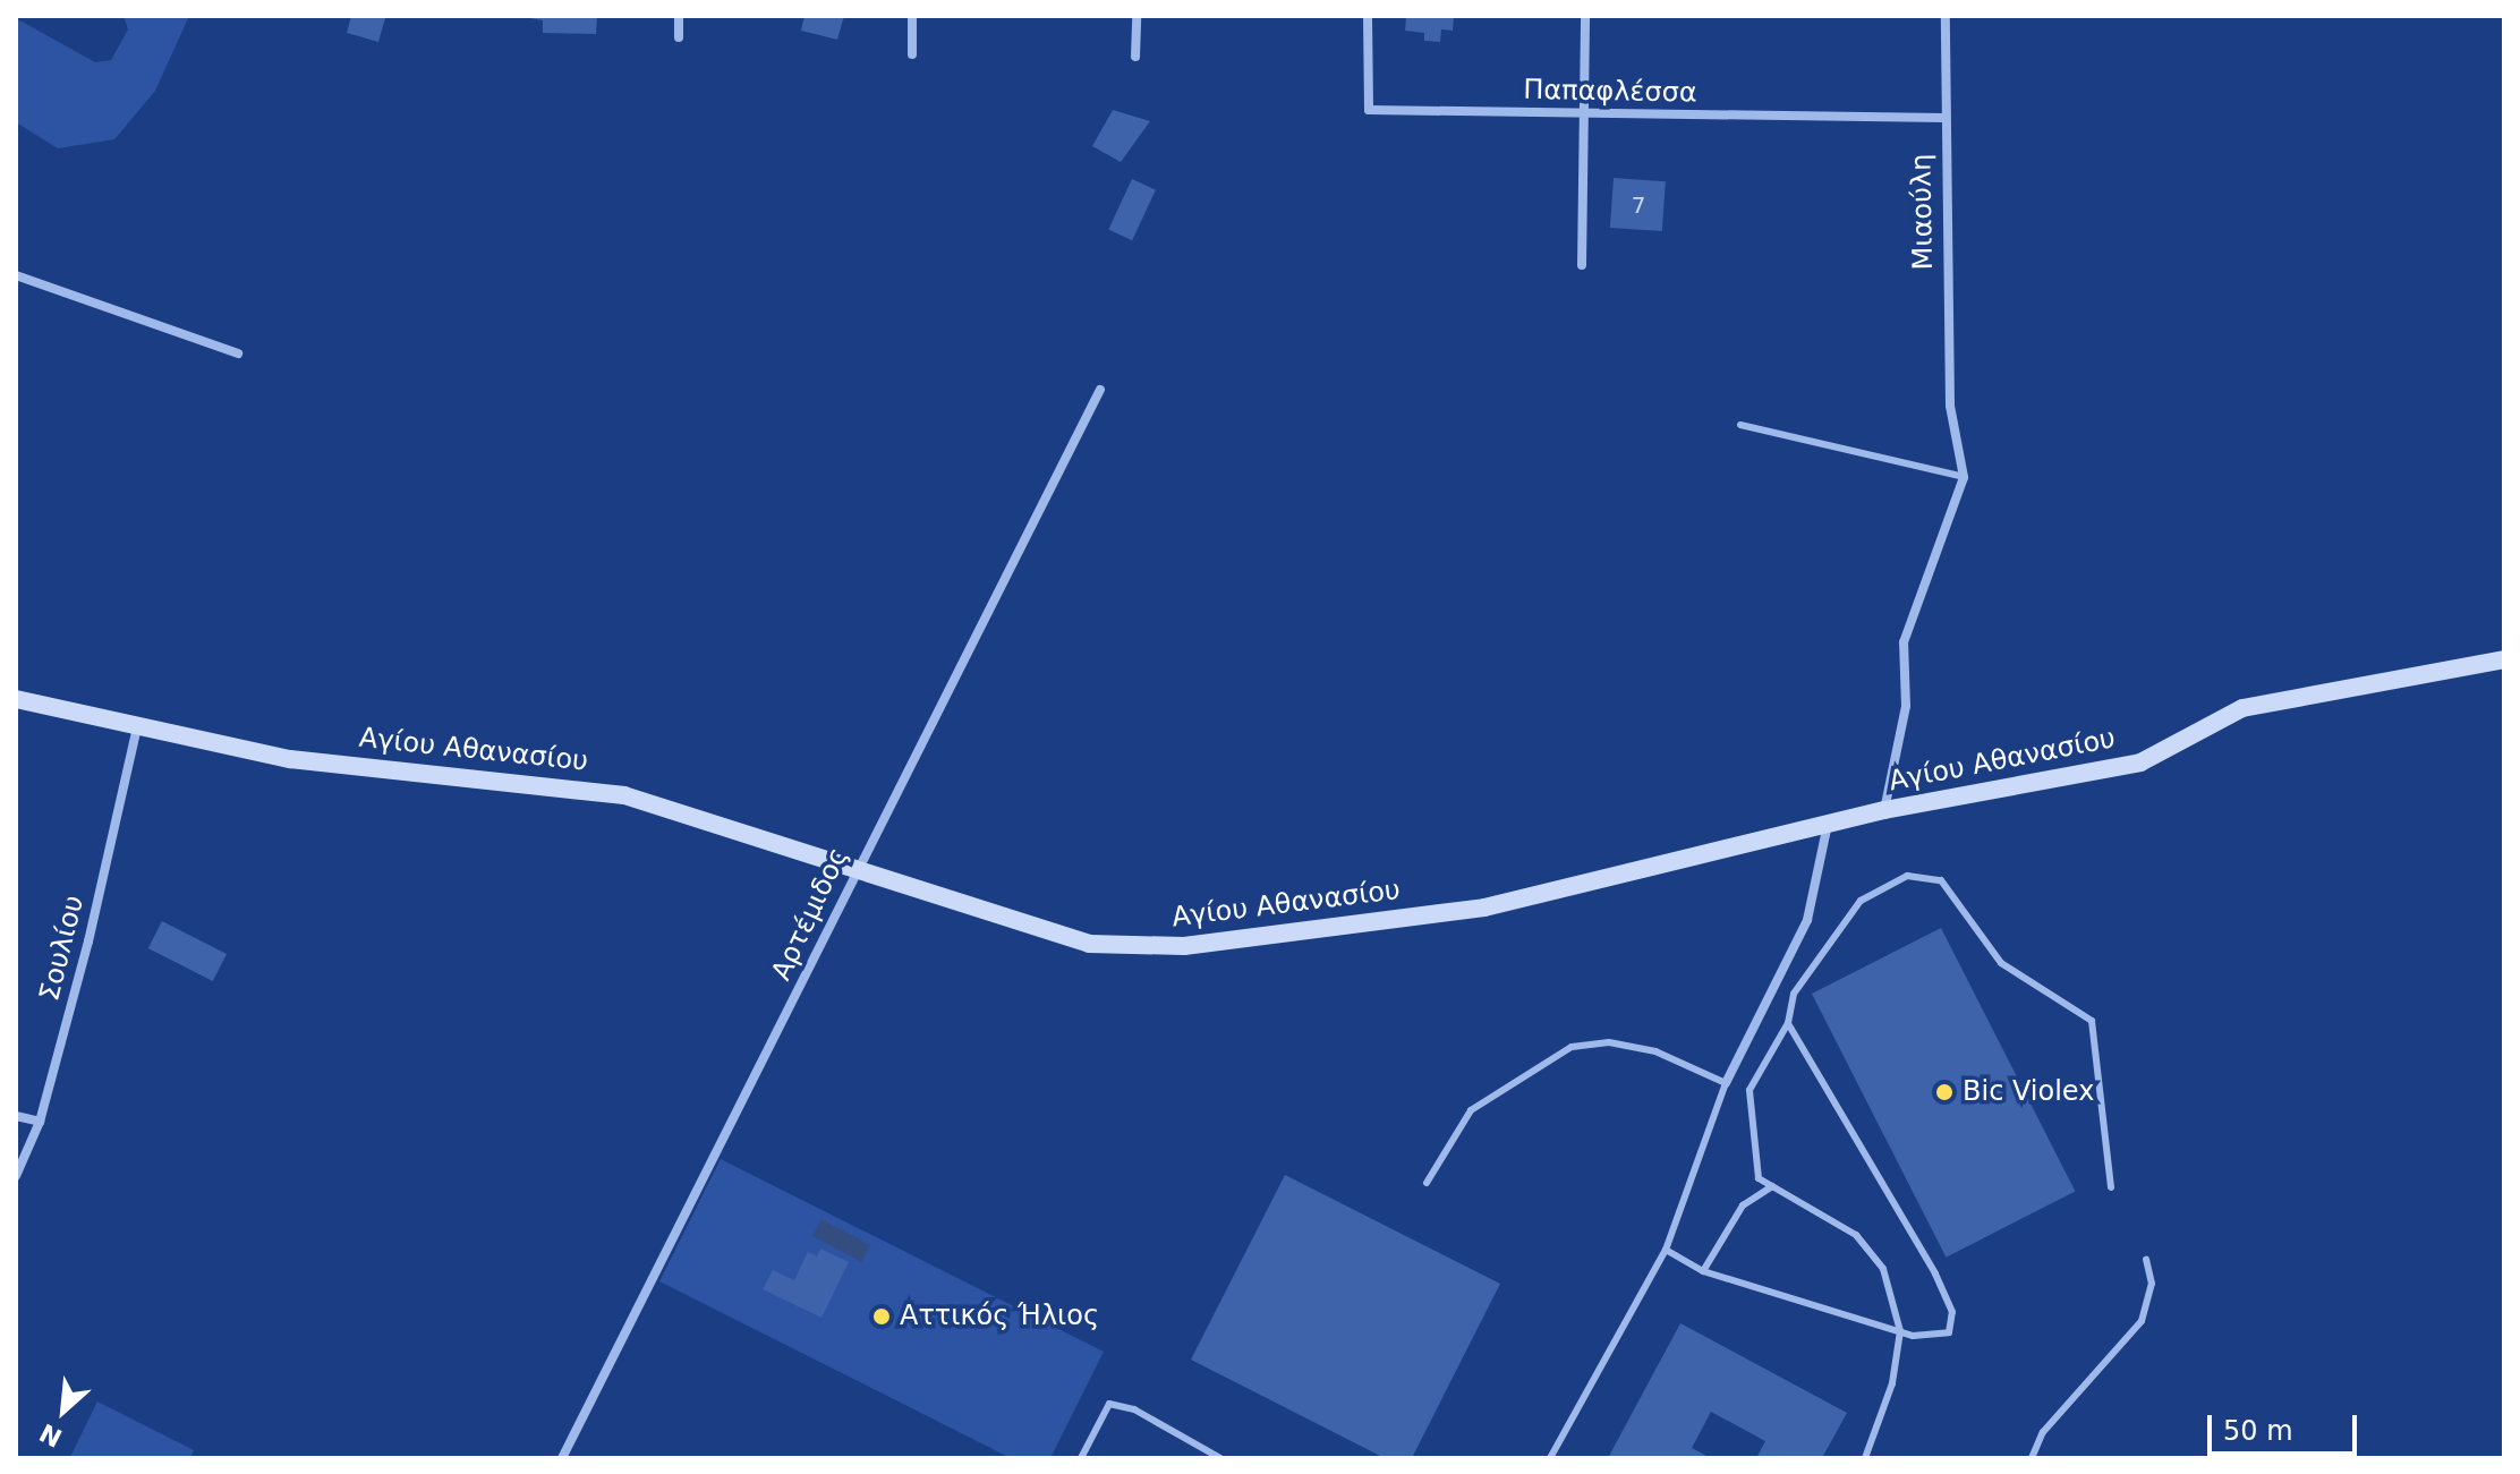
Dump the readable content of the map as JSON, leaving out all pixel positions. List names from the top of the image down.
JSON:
{
  "streets": {
    "street": [
      "Παπαφλέσσα",
      "Μιαούλη",
      "Αγίου Αθανασίου",
      "Αρτέμιδος",
      "Σουλίου"
    ]
  },
  "crossings": [
    ["Παπαφλέσσα", "Μιαούλη"],
    ["Αγίου Αθανασίου", "Αρτέμιδος"],
    ["Αγίου Αθανασίου", "Σουλίου"]
  ],
  "places": ["Bic Violex", "Αττικός Ήλιος"],
  "house_numbers": ["7"],
  "scale_bar": "50 m",
  "north": "bottom left"
}
